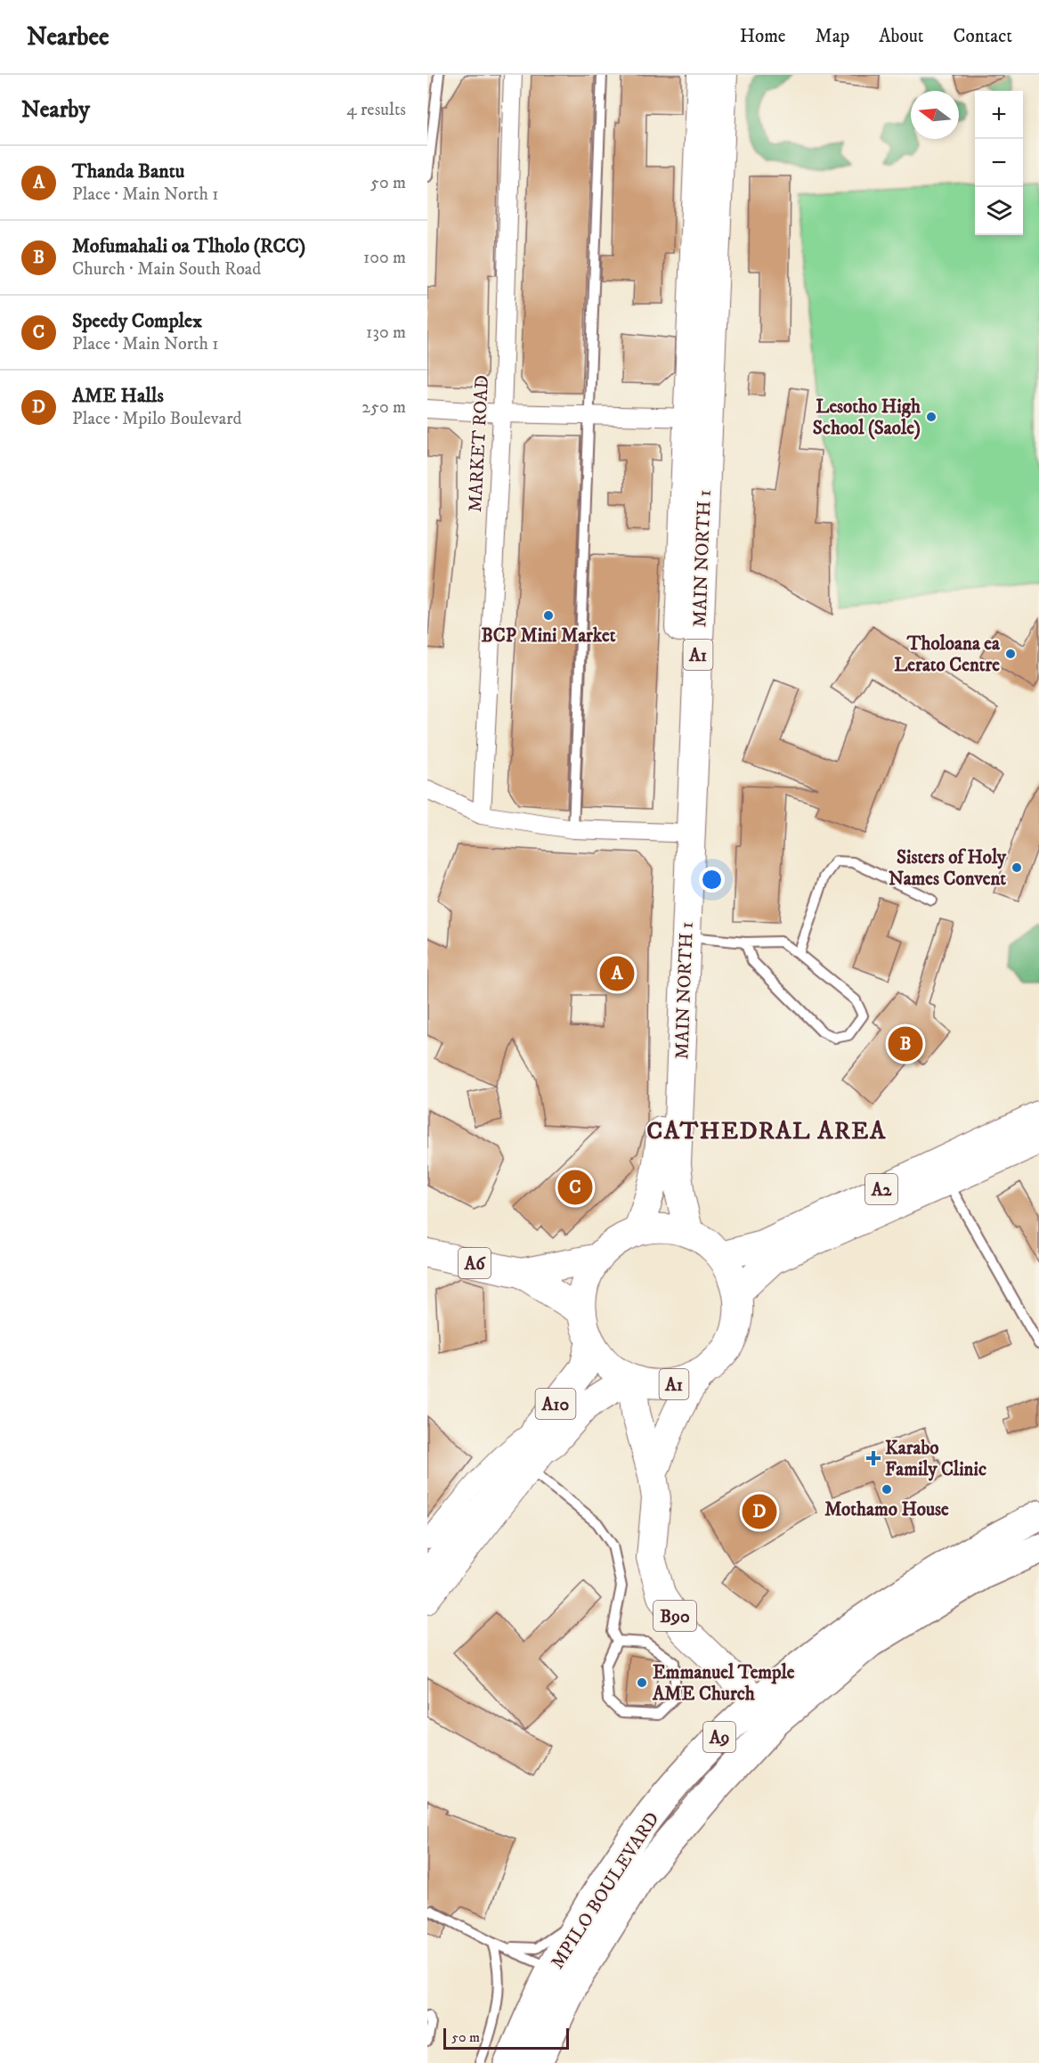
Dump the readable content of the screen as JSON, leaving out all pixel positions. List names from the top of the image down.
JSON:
{
  "streets": {
    "highway": ["A9", "MPILO BOULEVARD"],
    "main road": [
      "MAIN NORTH 1",
      "A1",
      "A2",
      "A6",
      "A10",
      "B90"
    ],
    "street": ["MARKET ROAD"]
  },
  "crossings": [
    ["MAIN NORTH 1", "A1"],
    ["MAIN NORTH 1", "A2"],
    ["MAIN NORTH 1", "A6"],
    ["MAIN NORTH 1", "A10"],
    ["MAIN NORTH 1", "B90"],
    ["A1", "A2"],
    ["A1", "A6"],
    ["A1", "A10"],
    ["A1", "B90"],
    ["A2", "A6"],
    ["A2", "A10"],
    ["A2", "B90"],
    ["A6", "A10"],
    ["A6", "B90"],
    ["A10", "B90"],
    ["B90", "MPILO BOULEVARD"]
  ],
  "districts": ["CATHEDRAL AREA"],
  "places": {
    "other": [
      "Lesotho High School (Saole)",
      "BCP Mini Market",
      "Tholoana ea Lerato Centre",
      "Sisters of Holy Names Convent",
      "Mothamo House",
      "Emmanuel Temple AME Church"
    ],
    "health": ["Karabo Family Clinic"]
  },
  "scale_bar": "50 m",
  "north": "left",
  "page": {
    "header": "Nearbee",
    "nav": [
      "Home",
      "Map",
      "About",
      "Contact"
    ],
    "heading": ["Nearby", "4 results"],
    "map_buttons": ["+", "−"],
    "list": [
      {
        "mark": "A",
        "name": "Thanda Bantu",
        "note": "Place · Main North 1",
        "value": "50 m"
      },
      {
        "mark": "B",
        "name": "Mofumahali oa Tlholo (RCC)",
        "note": "Church · Main South Road",
        "value": "100 m"
      },
      {
        "mark": "C",
        "name": "Speedy Complex",
        "note": "Place · Main North 1",
        "value": "130 m"
      },
      {
        "mark": "D",
        "name": "AME Halls",
        "note": "Place · Mpilo Boulevard",
        "value": "250 m"
      }
    ],
    "pins": [
      "A",
      "B",
      "C",
      "D"
    ],
    "scale": "50 m"
  }
}
